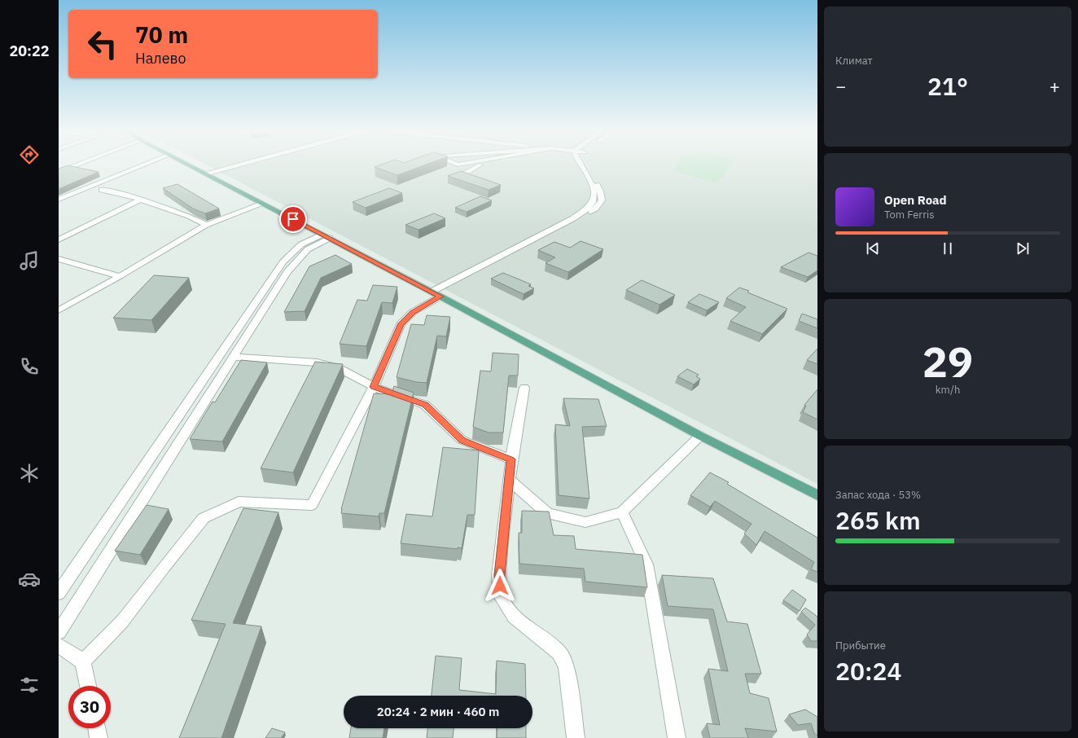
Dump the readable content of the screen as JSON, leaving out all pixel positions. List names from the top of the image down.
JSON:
{
  "page": {
    "tabs": "20:22",
    "tile": [
      "Климат",
      ["29", "km/h"],
      ["Запас хода · 53%", "265 km"],
      ["Прибытие", "20:24"]
    ],
    "turn": ["70 m", "Налево"],
    "heat": ["−", "21°", "+"],
    "song": ["Open Road", "Tom Ferris"],
    "limit": "30",
    "trip": "20:24 · 2 мин · 460 m"
  }
}
